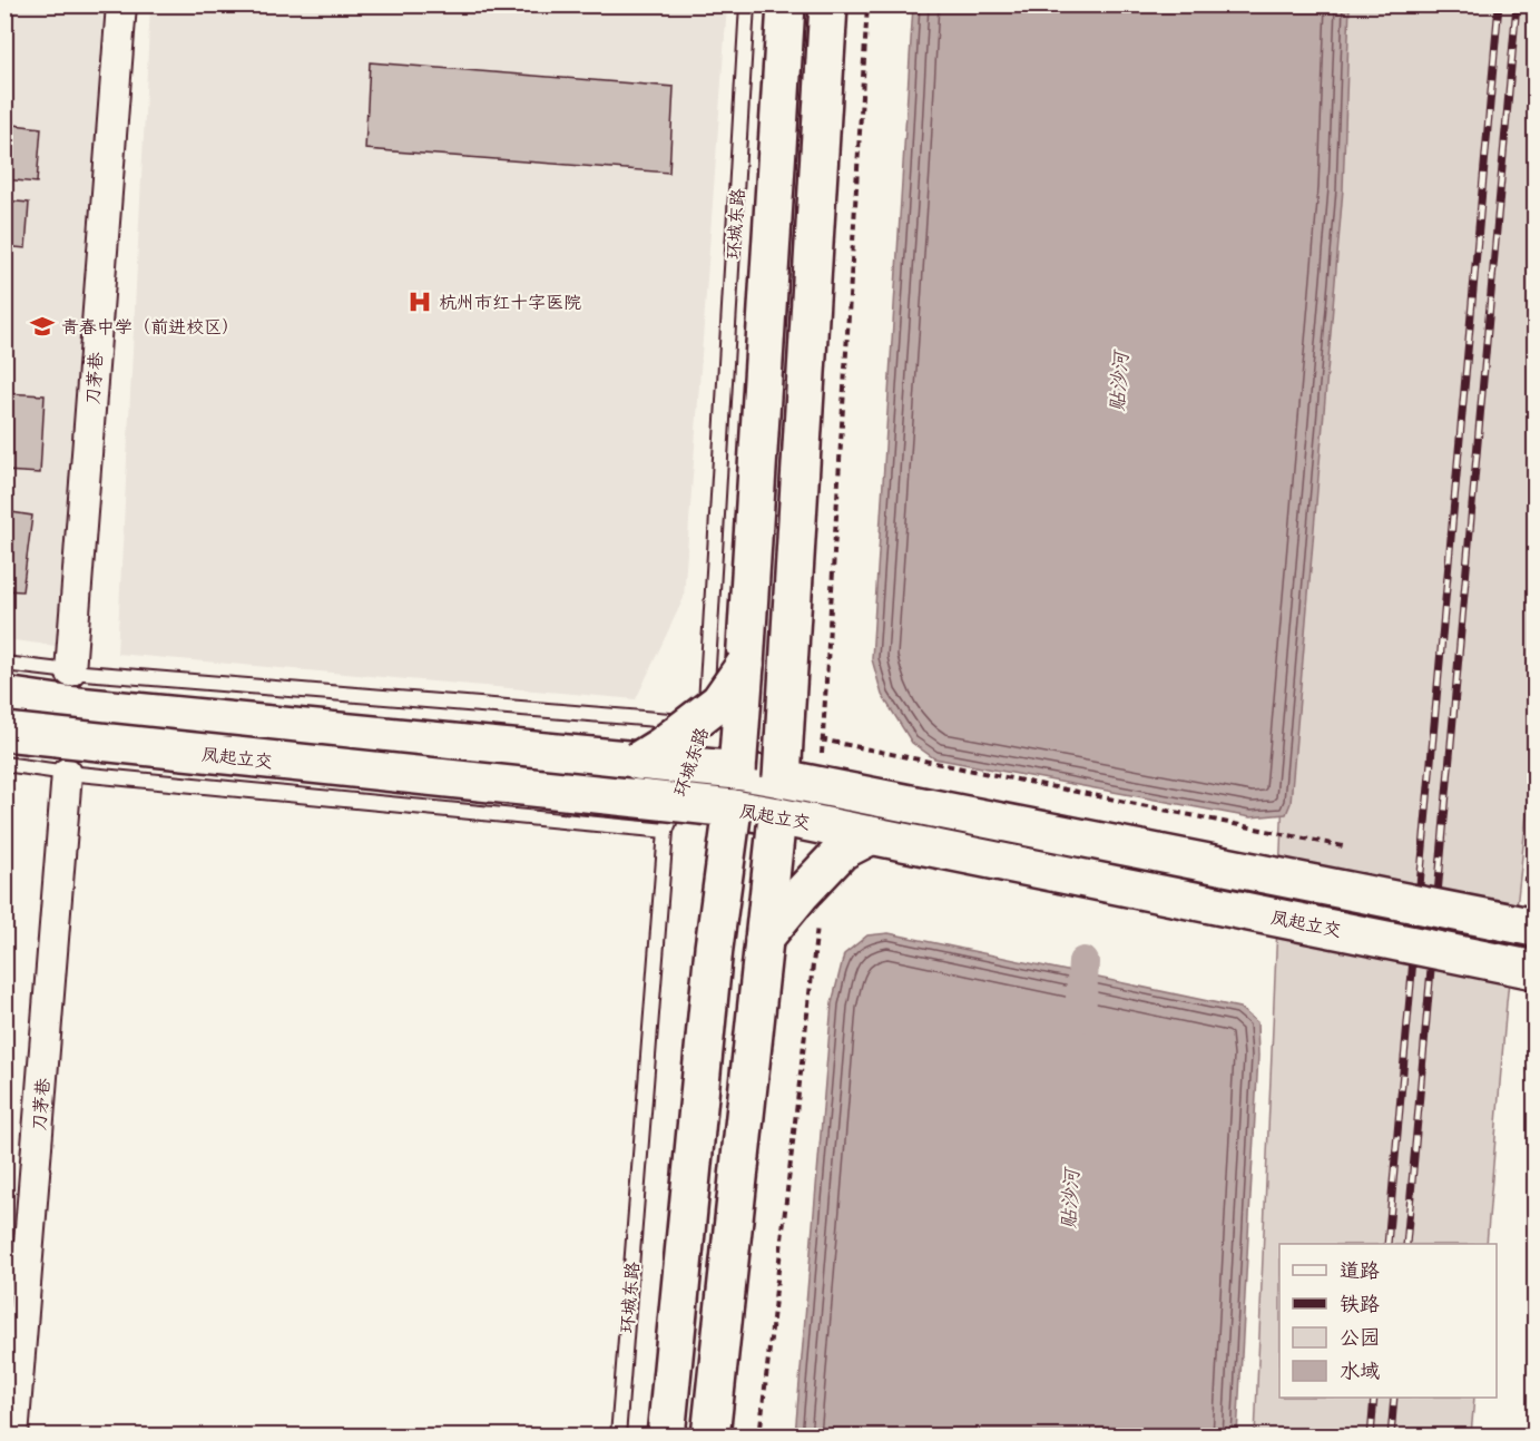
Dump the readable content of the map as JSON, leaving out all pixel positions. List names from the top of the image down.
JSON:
{
  "streets": {
    "main road": ["环城东路", "凤起立交"],
    "street": ["刀茅巷"]
  },
  "crossings": [
    ["环城东路", "凤起立交"]
  ],
  "water": ["贴沙河"],
  "places": {
    "hospital": ["杭州市红十字医院"],
    "school or university": ["青春中学（前进校区）"]
  },
  "legend": [
    "道路",
    "铁路",
    "公园",
    "水域"
  ]
}
